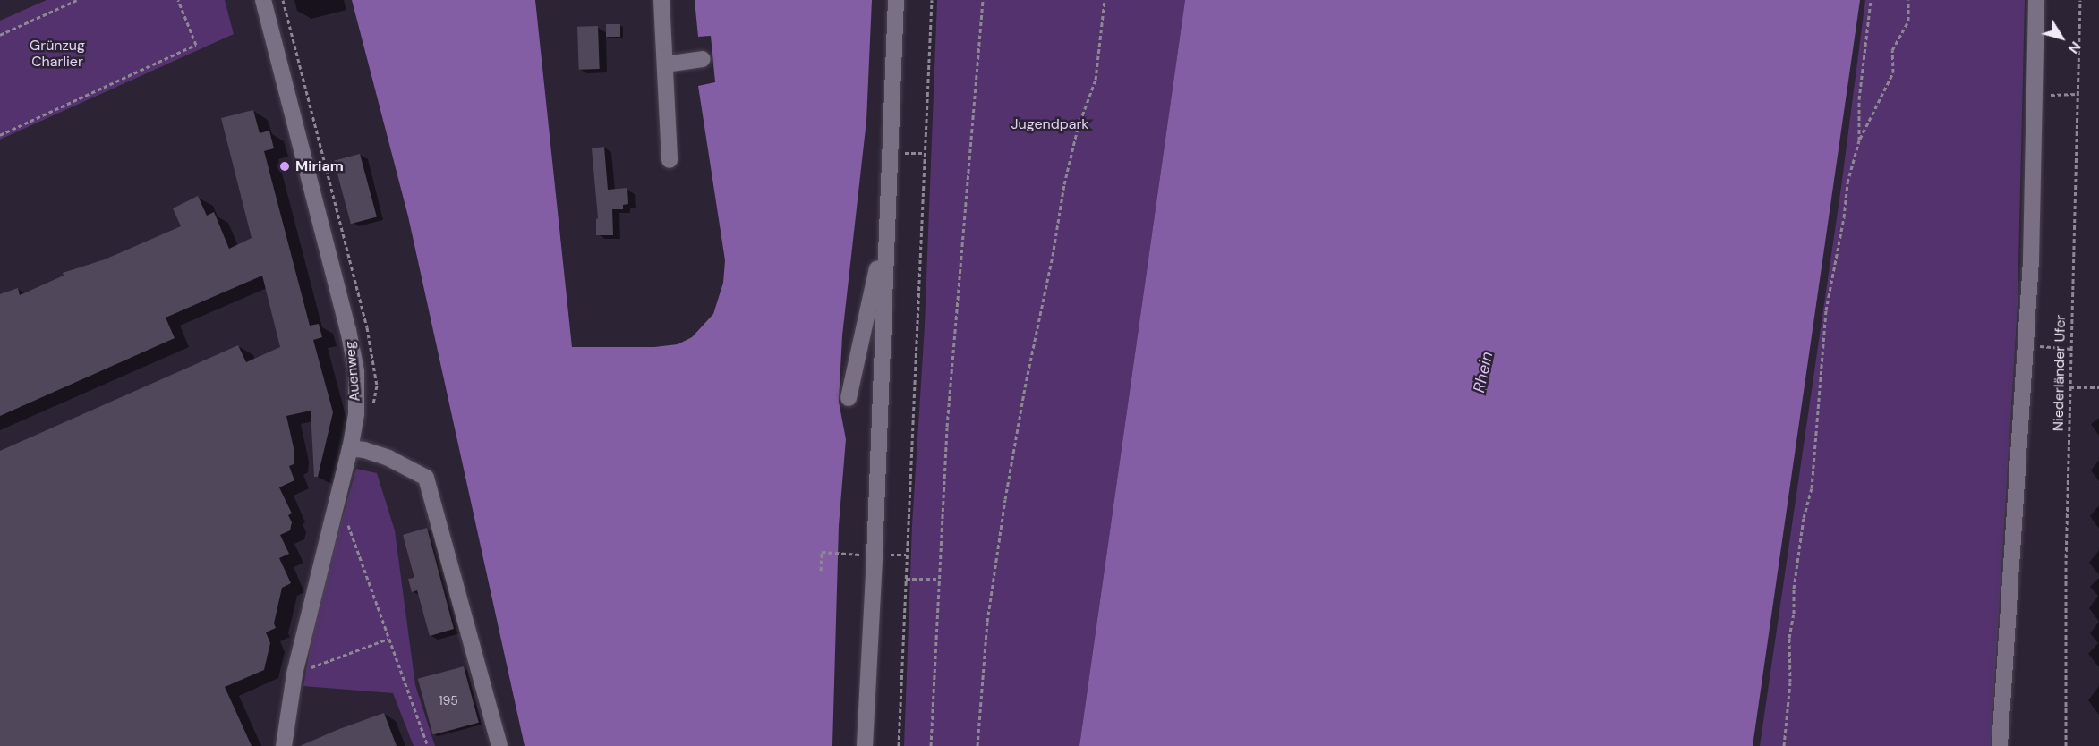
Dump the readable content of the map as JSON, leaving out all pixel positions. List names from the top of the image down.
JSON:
{
  "streets": {
    "street": ["Auenweg"],
    "path": ["Niederländer Ufer"]
  },
  "water": ["Rhein"],
  "parks": ["Grünzug Charlier", "Jugendpark"],
  "places": ["Miriam"],
  "house_numbers": ["195"],
  "north": "bottom right"
}
